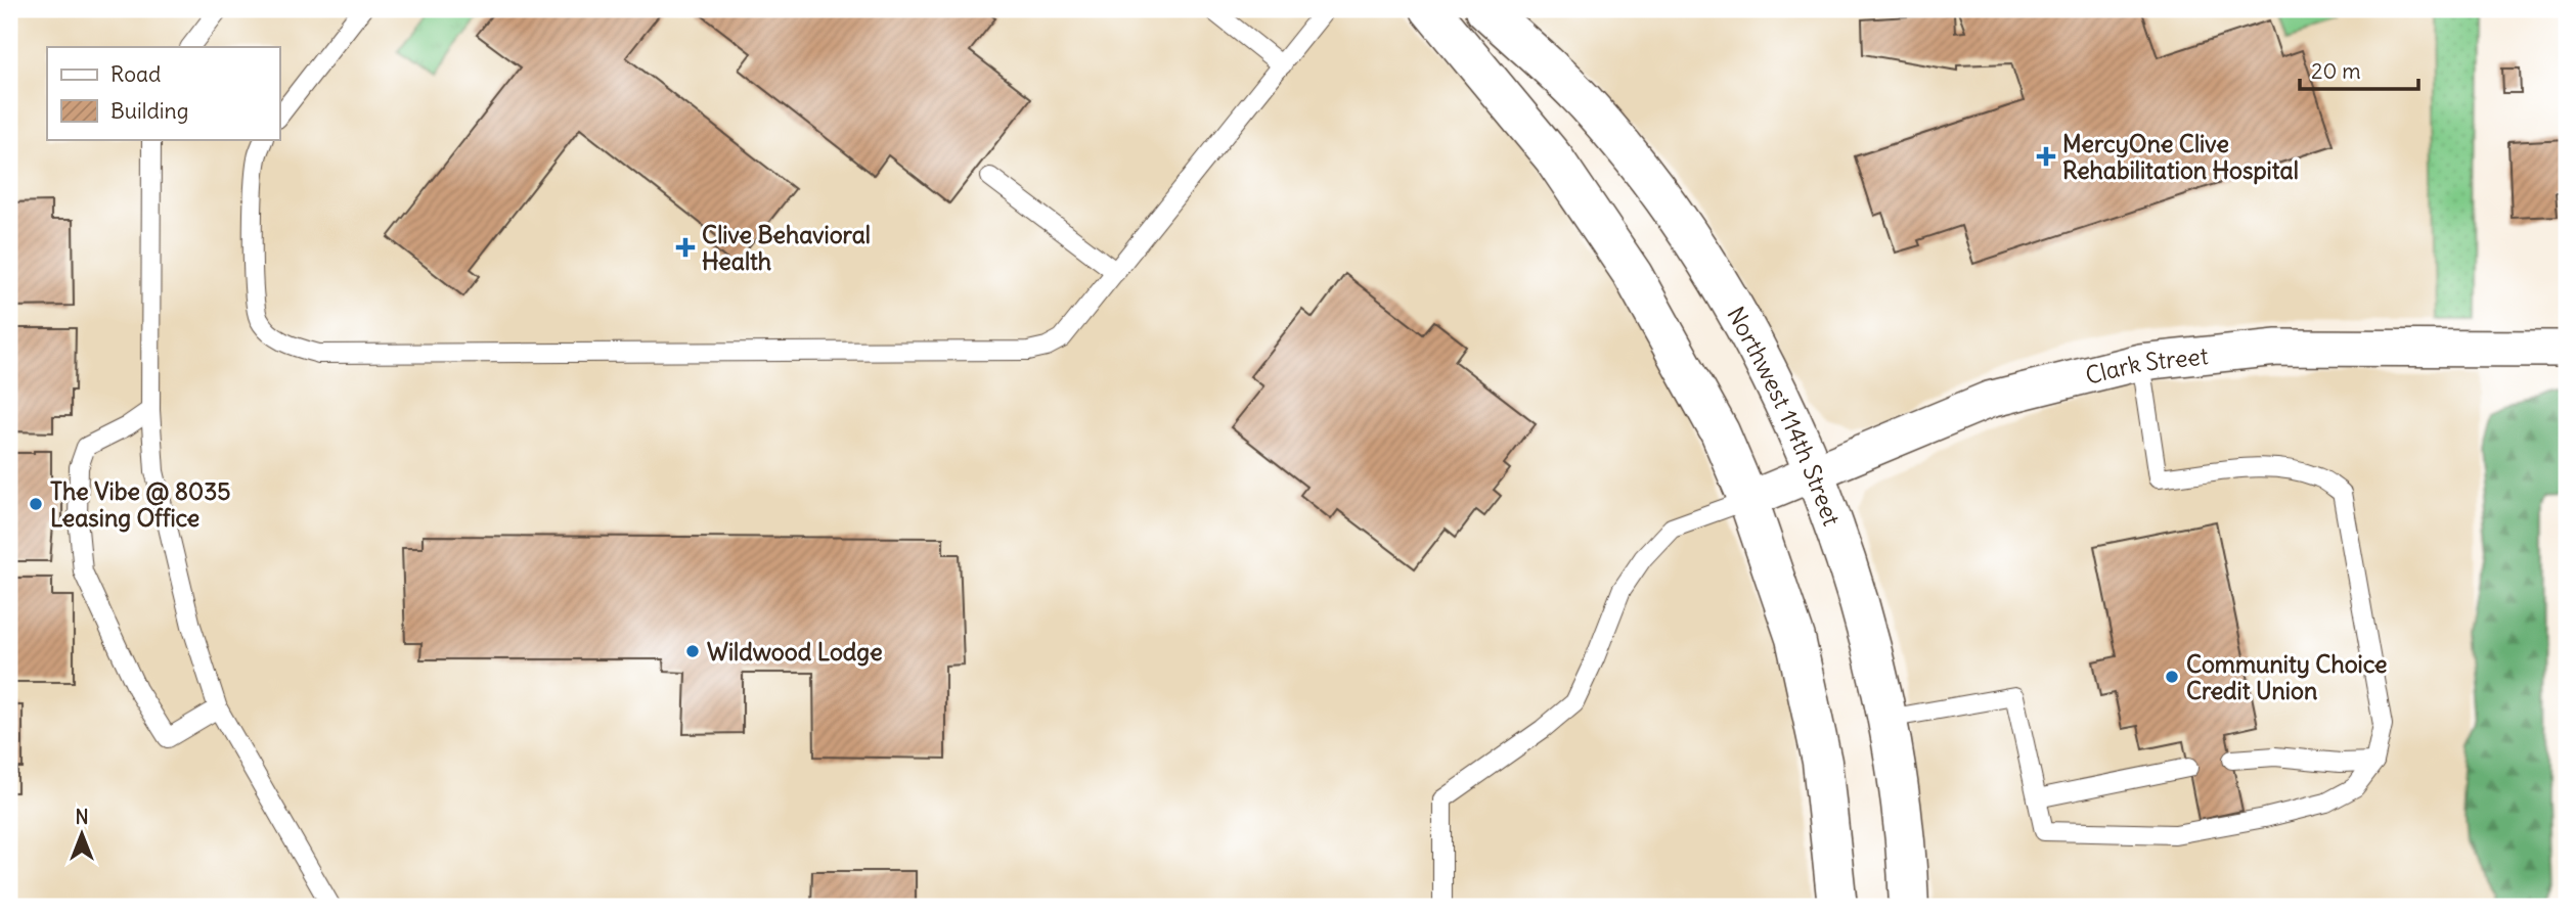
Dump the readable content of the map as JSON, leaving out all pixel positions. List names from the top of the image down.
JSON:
{
  "streets": {
    "street": ["Clark Street", "Northwest 114th Street"]
  },
  "crossings": [
    ["Clark Street", "Northwest 114th Street"]
  ],
  "places": {
    "health": ["MercyOne Clive Rehabilitation Hospital", "Clive Behavioral Health"],
    "other": ["The Vibe @ 8035 Leasing Office", "Wildwood Lodge", "Community Choice Credit Union"]
  },
  "legend": ["Road", "Building"],
  "scale_bar": "20 m",
  "north": "top"
}
